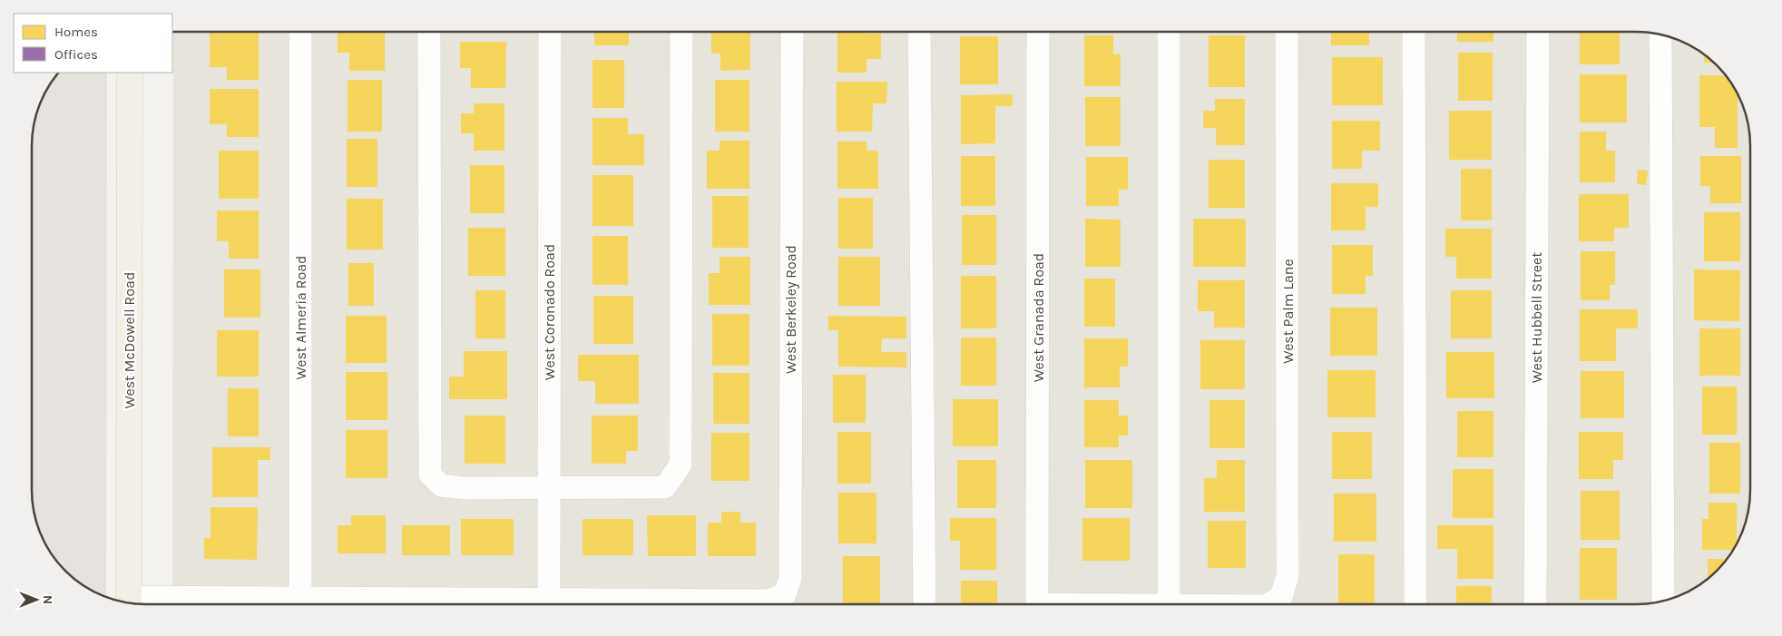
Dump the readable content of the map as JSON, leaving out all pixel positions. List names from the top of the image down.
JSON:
{
  "streets": {
    "main road": ["West McDowell Road"],
    "street": [
      "West Berkeley Road",
      "West Palm Lane",
      "West Coronado Road",
      "West Almeria Road",
      "West Granada Road",
      "West Hubbell Street"
    ]
  },
  "crossings": [
    ["West Berkeley Road", "West Coronado Road"]
  ],
  "legend": ["Homes", "Offices"],
  "north": "right"
}
